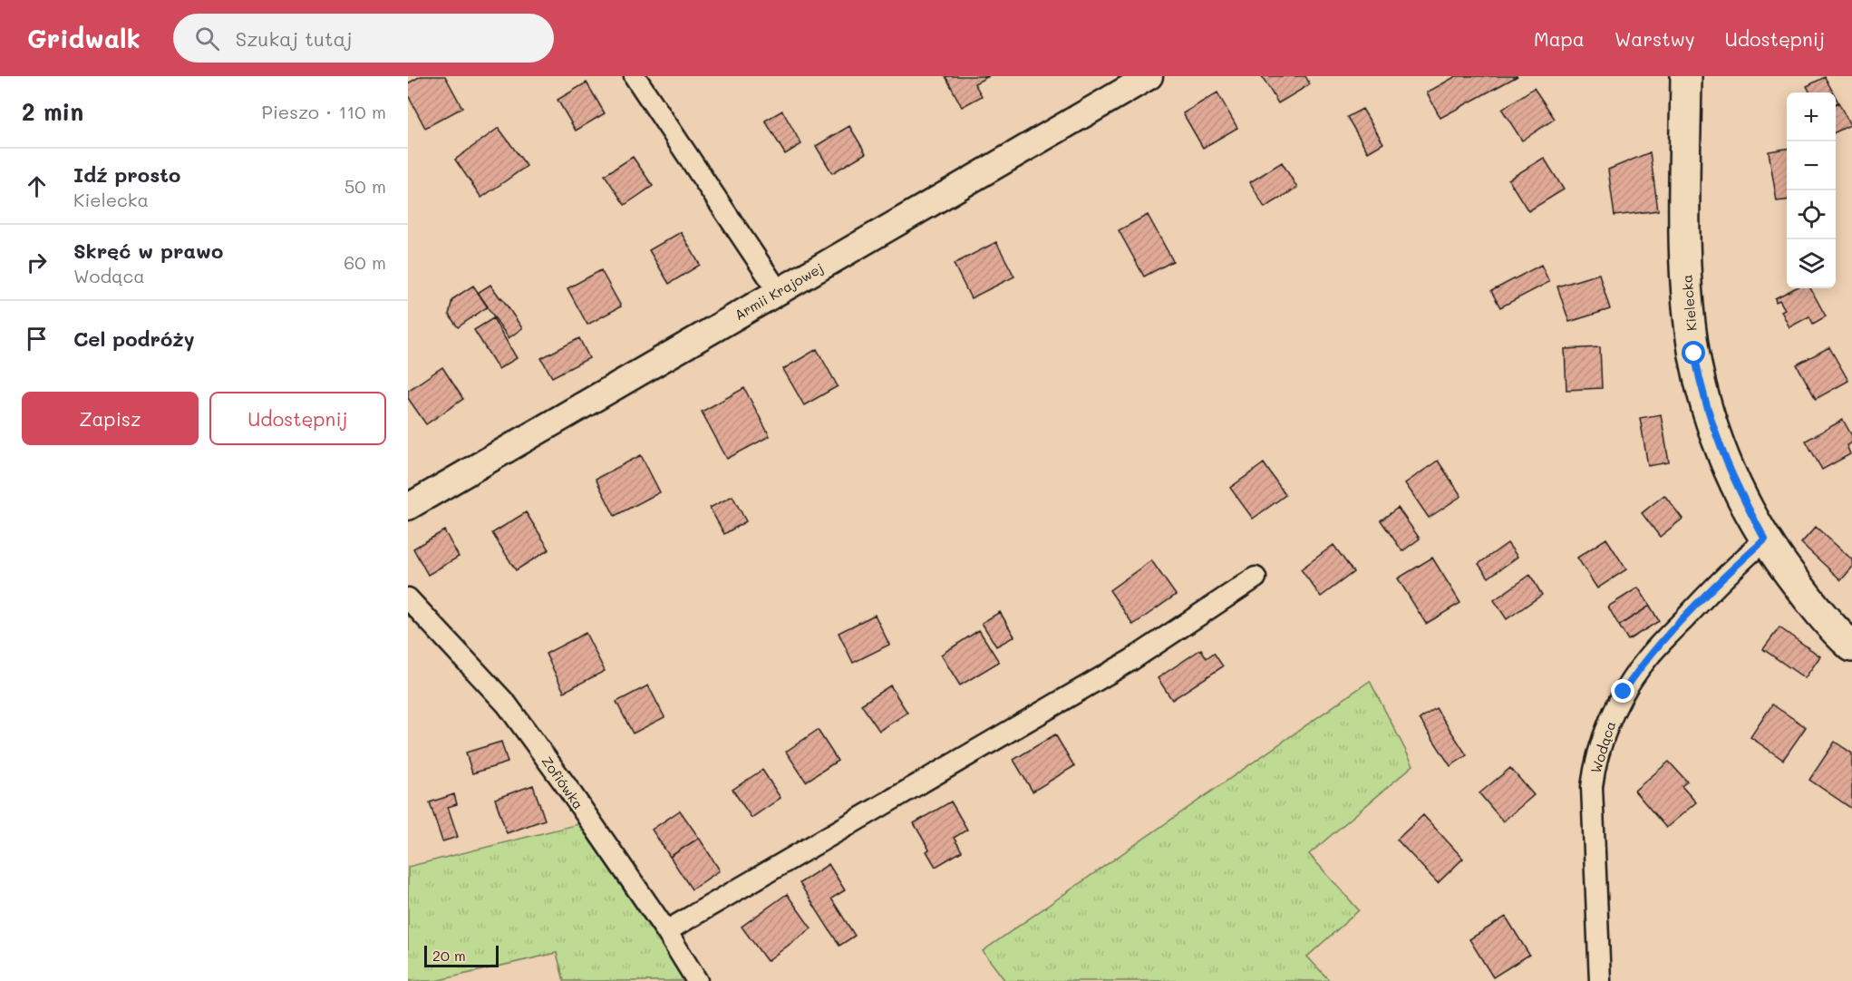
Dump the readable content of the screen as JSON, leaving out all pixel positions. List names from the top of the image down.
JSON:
{
  "streets": {
    "main road": ["Kielecka"],
    "street": ["Armii Krajowej", "Wodąca", "Zofiówka"]
  },
  "crossings": [
    ["Kielecka", "Wodąca"]
  ],
  "scale_bar": "20 m",
  "page": {
    "header": "Gridwalk",
    "search": "Szukaj tutaj",
    "nav": ["Mapa", "Warstwy", "Udostępnij"],
    "heading": ["2 min", "Pieszo · 110 m"],
    "map_buttons": ["+", "−"],
    "list": [
      ["Idź prosto", "Kielecka", "50 m"],
      ["Skręć w prawo", "Wodąca", "60 m"],
      "Cel podróży"
    ],
    "buttons": ["Zapisz", "Udostępnij"],
    "scale": "20 m"
  }
}
